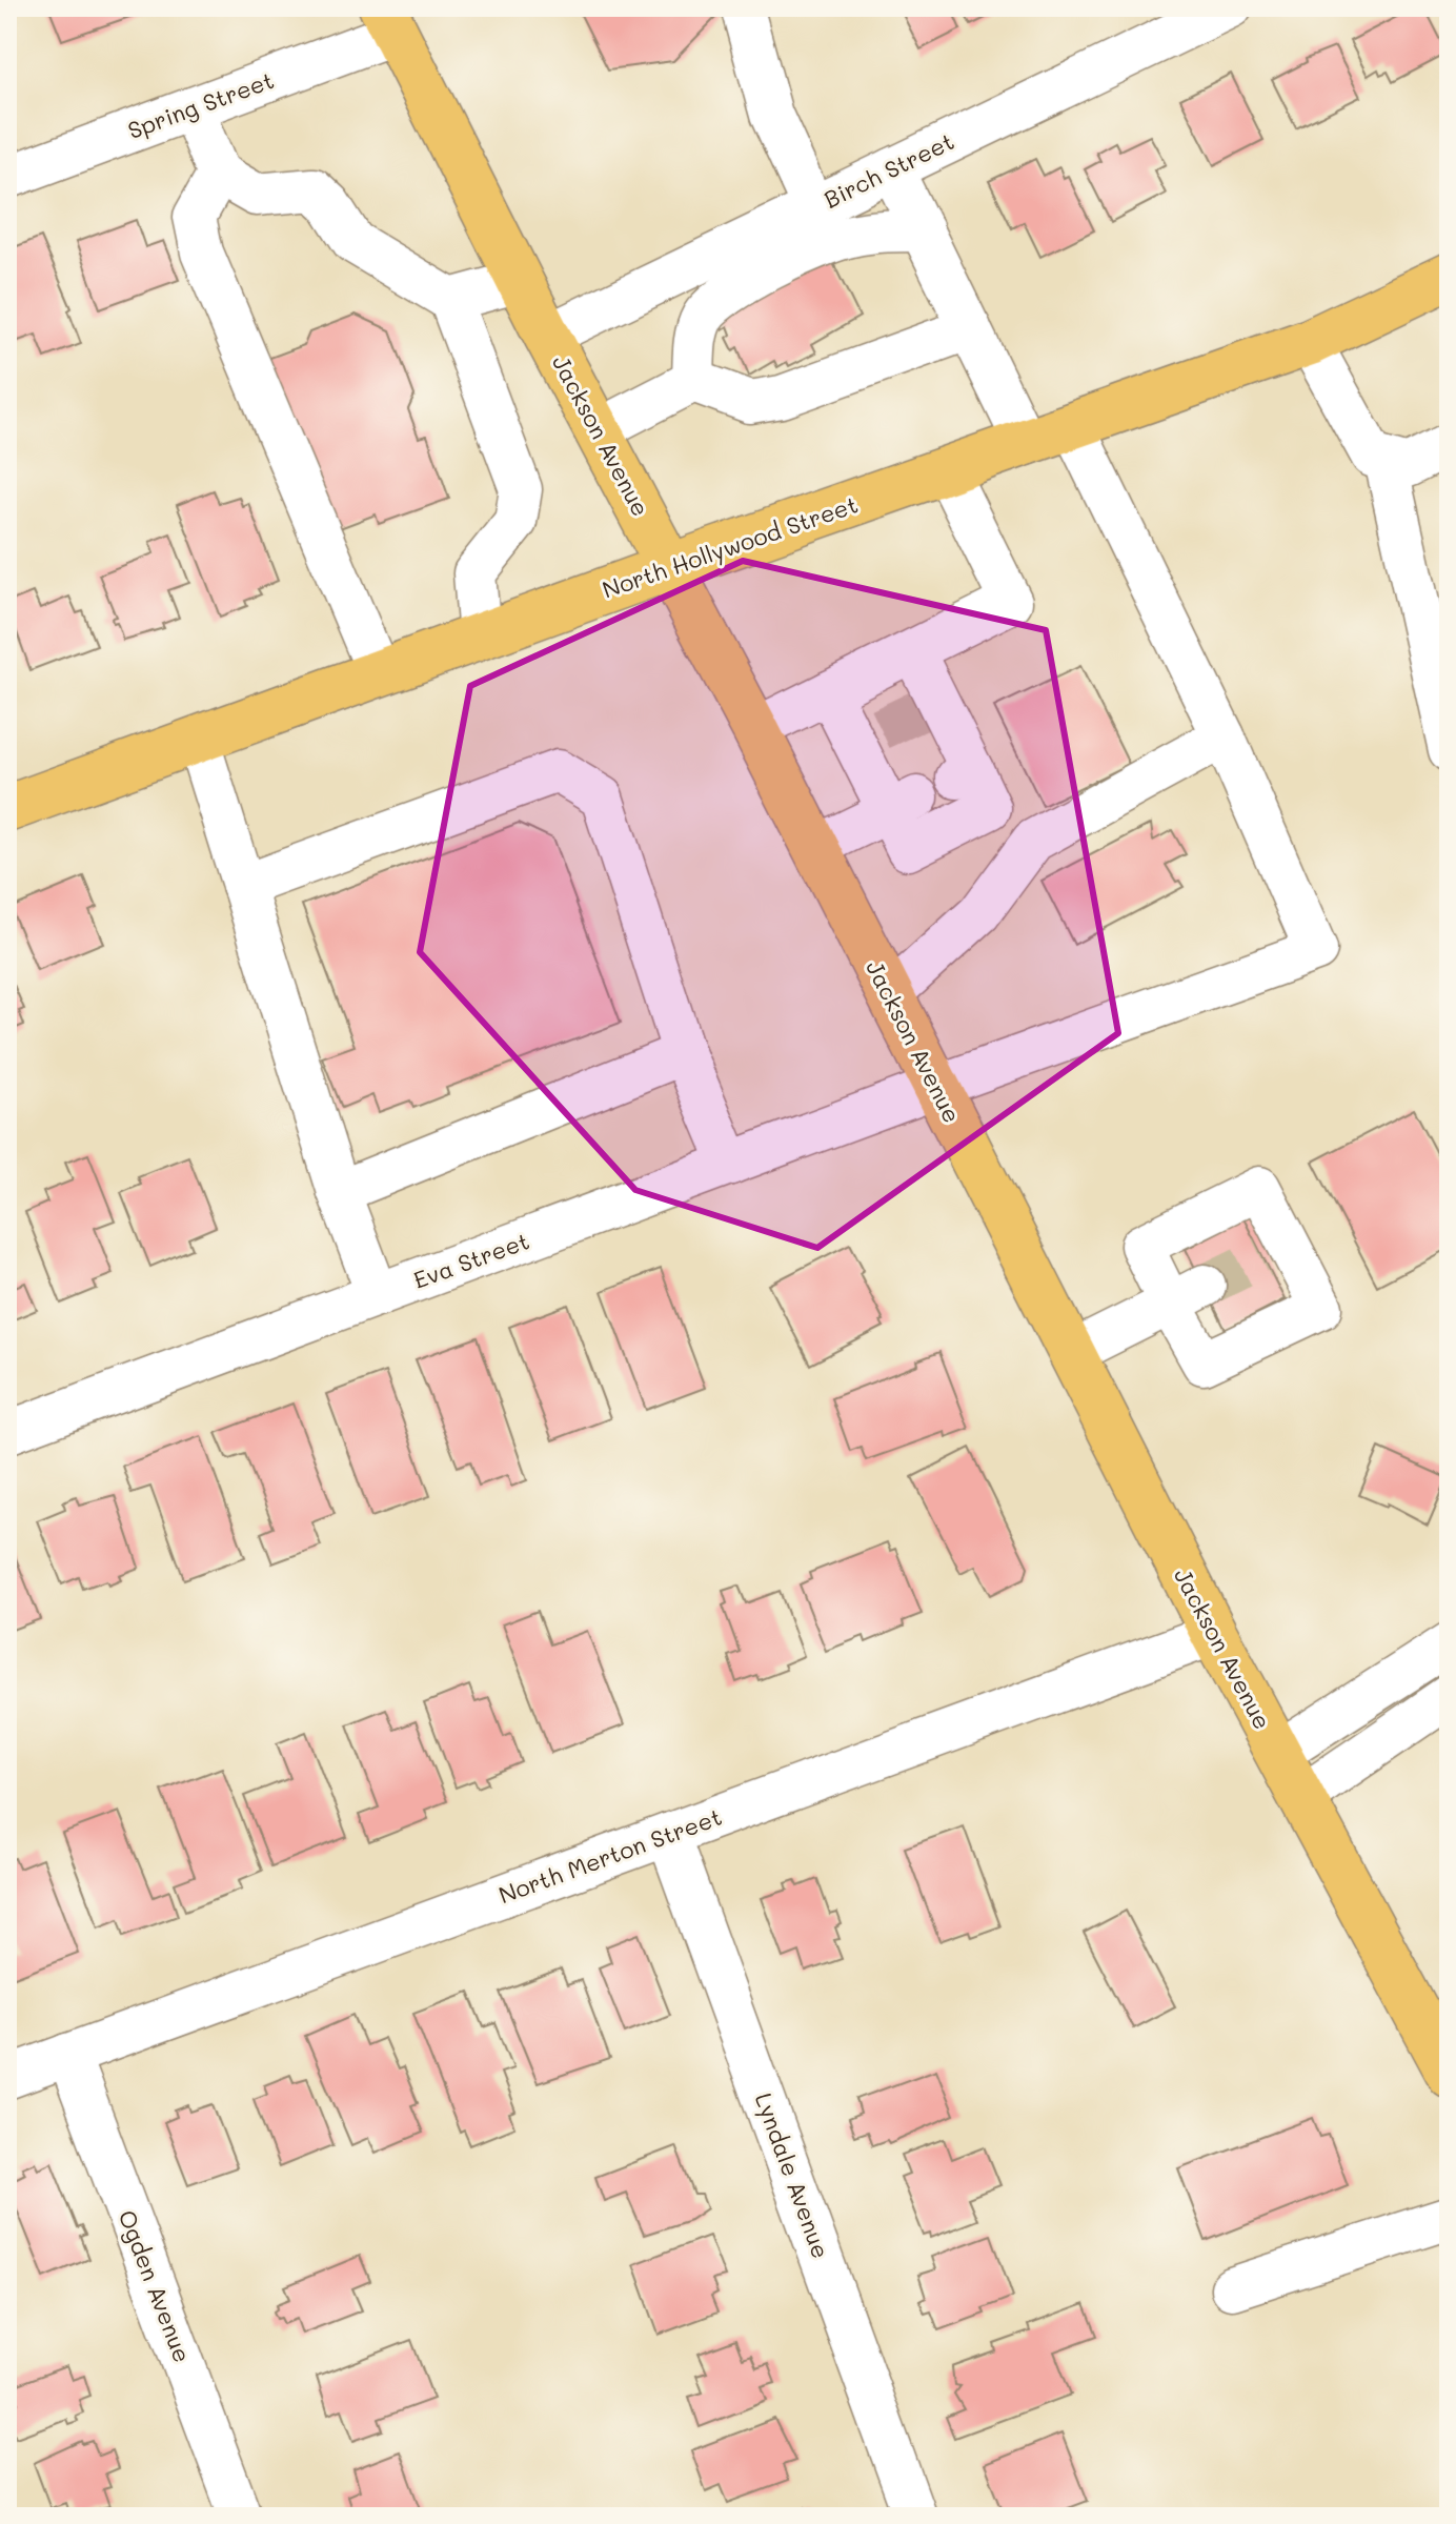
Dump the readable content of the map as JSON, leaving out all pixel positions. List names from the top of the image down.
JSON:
{
  "streets": {
    "main road": ["Jackson Avenue", "North Hollywood Street"],
    "street": [
      "Spring Street",
      "Birch Street",
      "Eva Street",
      "North Merton Street",
      "Lyndale Avenue",
      "Ogden Avenue"
    ]
  },
  "crossings": [
    ["Spring Street", "Jackson Avenue"],
    ["Birch Street", "Jackson Avenue"],
    ["Jackson Avenue", "North Hollywood Street"],
    ["Jackson Avenue", "Eva Street"],
    ["Jackson Avenue", "North Merton Street"],
    ["North Merton Street", "Lyndale Avenue"],
    ["North Merton Street", "Ogden Avenue"]
  ]
}
